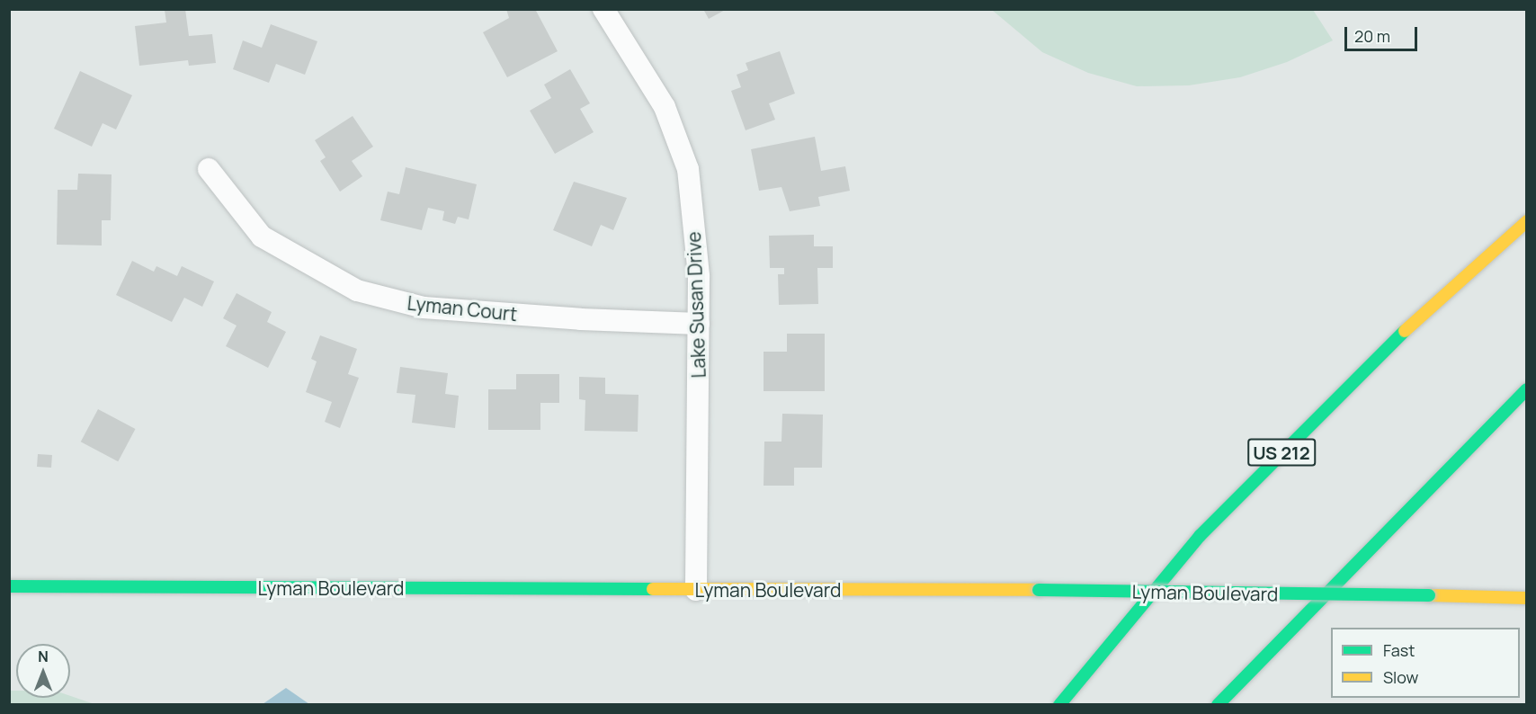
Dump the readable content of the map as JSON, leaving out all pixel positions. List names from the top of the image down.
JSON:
{
  "streets": {
    "main road": ["US 212", "Lyman Boulevard"],
    "street": ["Lake Susan Drive", "Lyman Court"]
  },
  "crossings": [
    ["Lake Susan Drive", "Lyman Court"],
    ["Lake Susan Drive", "Lyman Boulevard"]
  ],
  "legend": ["Fast", "Slow"],
  "scale_bar": "20 m",
  "north": "top"
}
